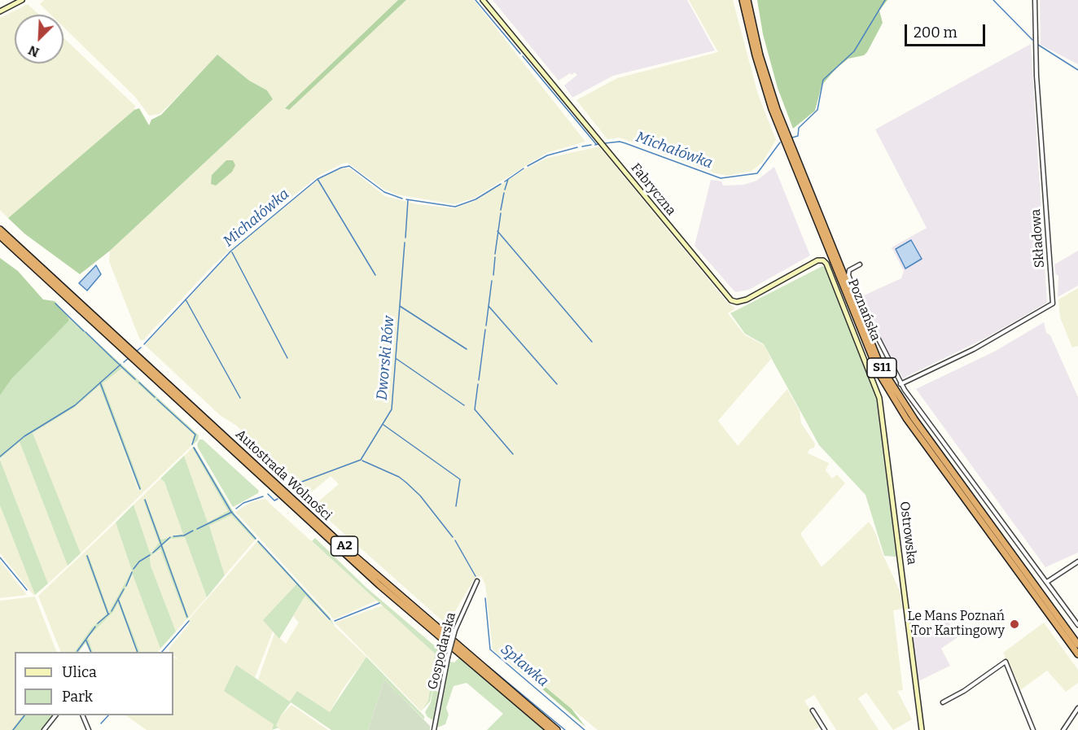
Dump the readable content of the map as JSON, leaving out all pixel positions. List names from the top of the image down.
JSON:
{
  "streets": {
    "highway": [
      "Poznańska",
      "S11",
      "Autostrada Wolności",
      "A2"
    ],
    "street": [
      "Fabryczna",
      "Składowa",
      "Ostrowska",
      "Gospodarska"
    ]
  },
  "crossings": [
    ["Fabryczna", "Ostrowska"],
    ["Poznańska", "S11"]
  ],
  "water": ["Michałówka", "Dworski Rów", "Spławka"],
  "places": ["Le Mans Poznań Tor Kartingowy"],
  "legend": ["Ulica", "Park"],
  "scale_bar": "200 m",
  "north": "bottom left"
}
